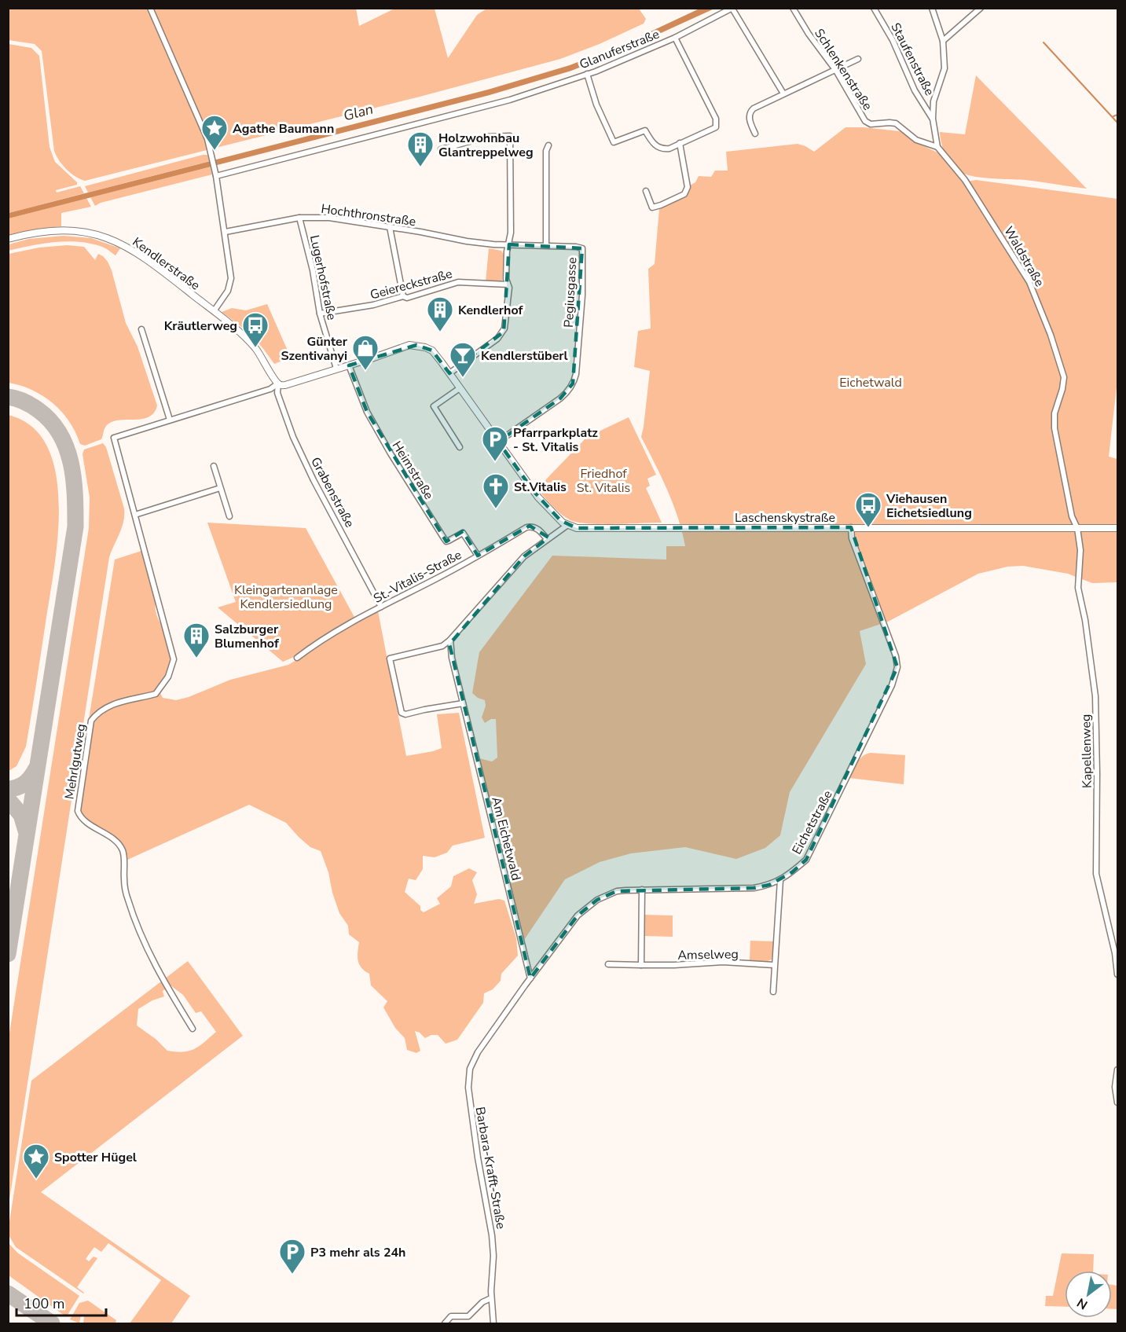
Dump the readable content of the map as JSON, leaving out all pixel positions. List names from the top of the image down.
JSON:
{
  "streets": {
    "street": [
      "Glanuferstraße",
      "Staufenstraße",
      "Schlenkenstraße",
      "Hochthronstraße",
      "Waldstraße",
      "Kendlerstraße",
      "Lugerhofstraße",
      "Geiereckstraße",
      "Pegiusgasse",
      "Heimstraße",
      "Grabenstraße",
      "Laschenskystraße",
      "St.-Vitalis-Straße",
      "Kapellenweg",
      "Mehrlgutweg",
      "Eichetstraße",
      "Am Eichetwald",
      "Amselweg",
      "Barbara-Krafft-Straße"
    ]
  },
  "crossings": [
    ["Schlenkenstraße", "Waldstraße"],
    ["Hochthronstraße", "Lugerhofstraße"],
    ["Hochthronstraße", "Pegiusgasse"],
    ["Waldstraße", "Laschenskystraße"],
    ["Waldstraße", "Kapellenweg"],
    ["Kendlerstraße", "Grabenstraße"],
    ["Lugerhofstraße", "Geiereckstraße"],
    ["Heimstraße", "St.-Vitalis-Straße"],
    ["Grabenstraße", "St.-Vitalis-Straße"],
    ["Laschenskystraße", "Kapellenweg"],
    ["Laschenskystraße", "Eichetstraße"],
    ["Eichetstraße", "Am Eichetwald"],
    ["Eichetstraße", "Barbara-Krafft-Straße"]
  ],
  "water": ["Glan"],
  "parks": ["Eichetwald", "Friedhof St. Vitalis", "Kleingartenanlage Kendlersiedlung"],
  "places": {
    "place": ["Agathe Baumann", "Spotter Hügel"],
    "building": ["Holzwohnbau Glantreppelweg", "Kendlerhof", "Salzburger Blumenhof"],
    "bus stop": ["Kräutlerweg", "Viehausen Eichetsiedlung"],
    "shop": ["Günter Szentivanyi"],
    "bar": ["Kendlerstüberl"],
    "parking": ["Pfarrparkplatz - St. Vitalis", "P3 mehr als 24h"],
    "church": ["St.Vitalis"]
  },
  "scale_bar": "100 m",
  "north": "bottom left"
}
